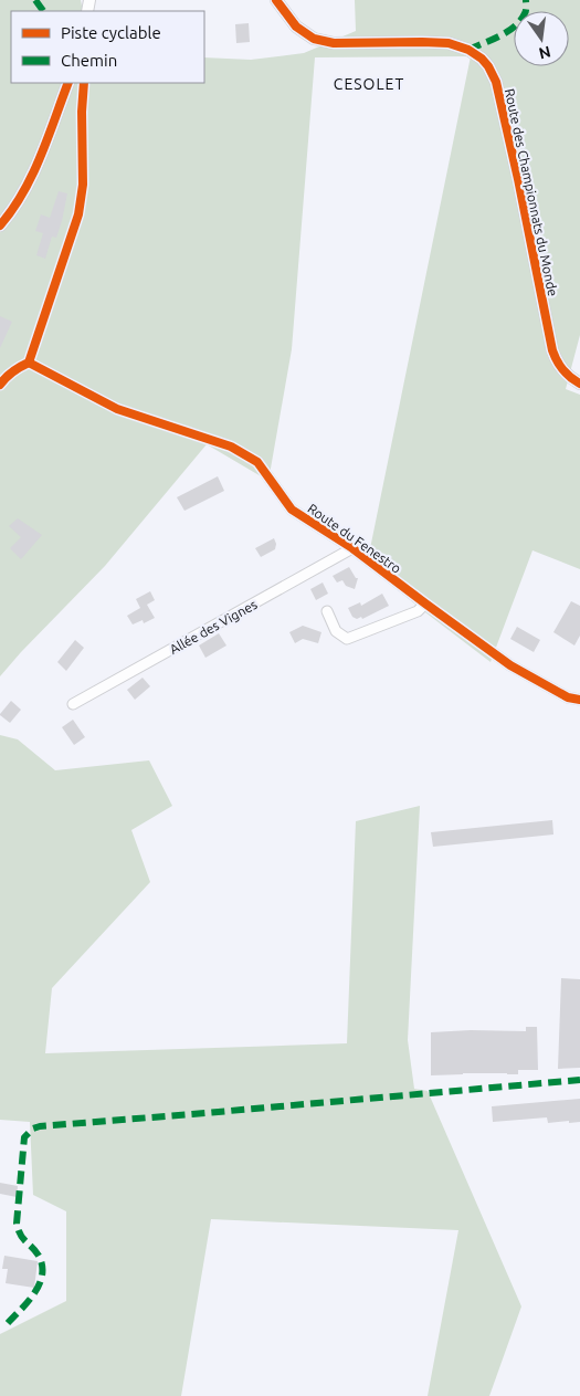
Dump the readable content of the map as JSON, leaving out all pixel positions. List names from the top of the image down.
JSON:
{
  "streets": {
    "street": ["Route des Championnats du Monde", "Route du Fenestro", "Allée des Vignes"]
  },
  "crossings": [
    ["Route du Fenestro", "Allée des Vignes"]
  ],
  "districts": ["CESOLET"],
  "legend": ["Piste cyclable", "Chemin"],
  "north": "bottom"
}
